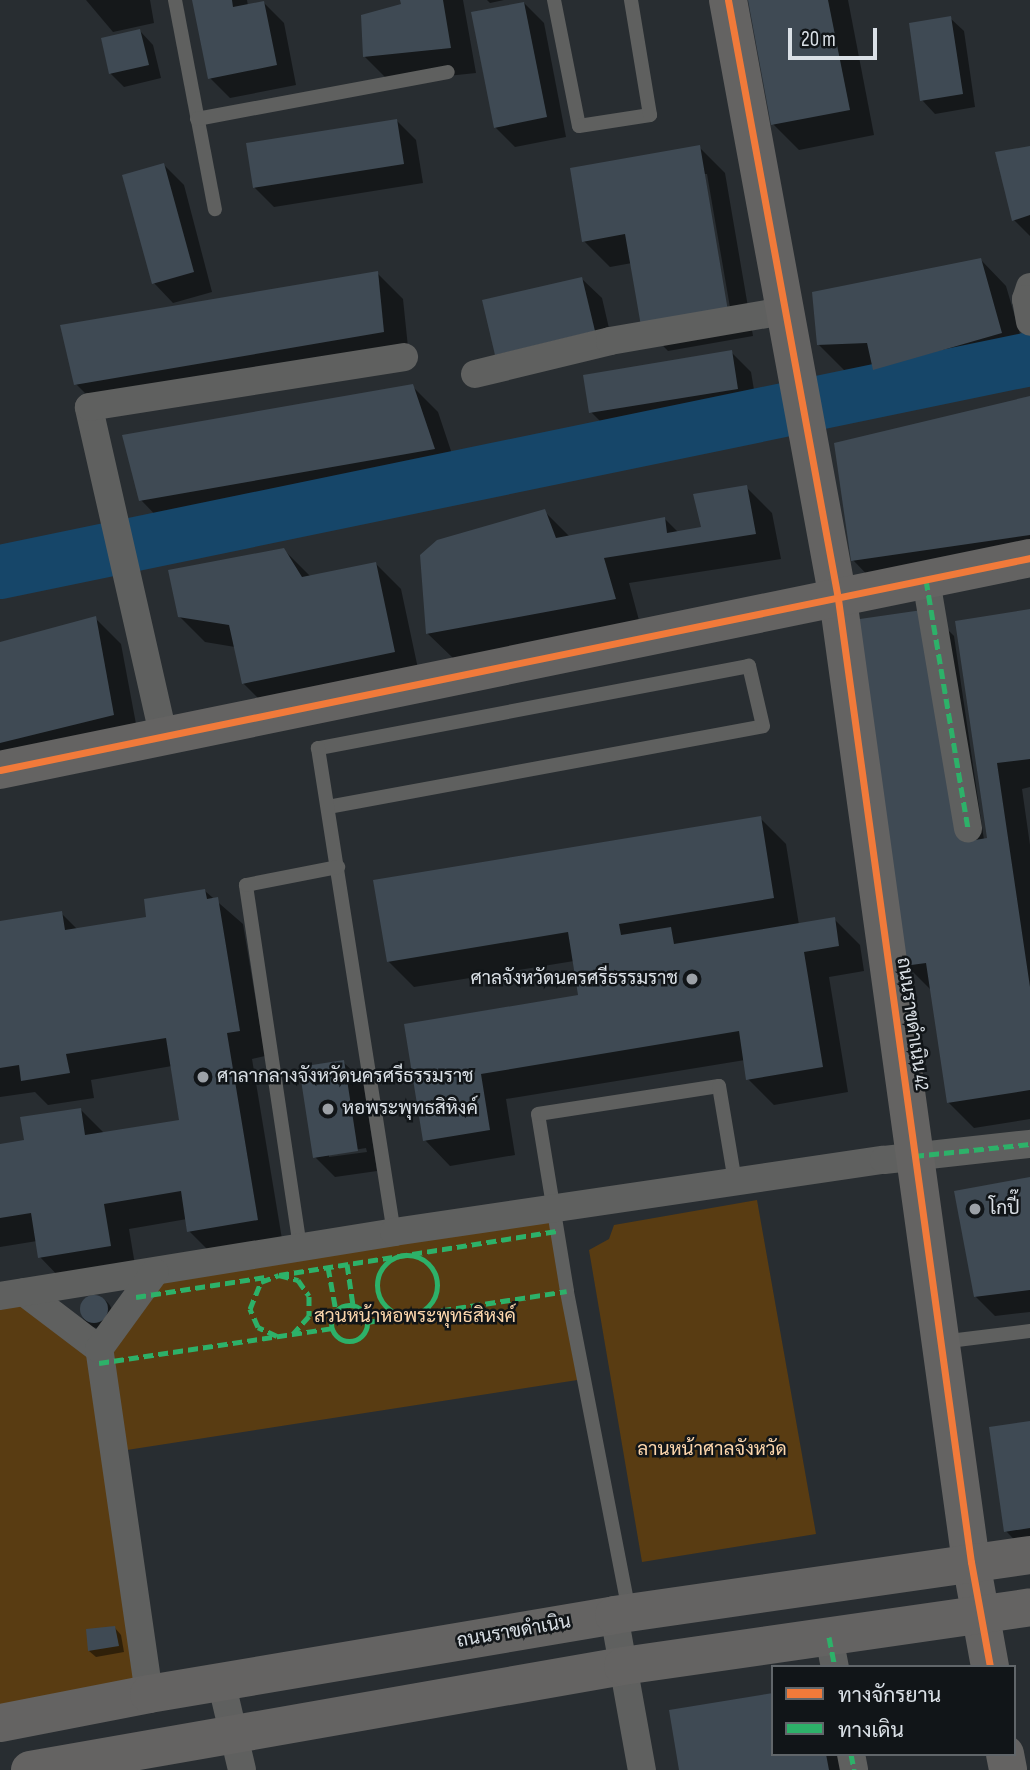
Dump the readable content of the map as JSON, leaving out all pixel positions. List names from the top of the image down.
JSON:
{
  "streets": {
    "street": ["ถนนราขดำเนิน 42", "ถนนราขดำเนิน"]
  },
  "crossings": [
    ["ถนนราขดำเนิน 42", "ถนนราขดำเนิน"]
  ],
  "parks": ["สวนหน้าหอพระพุทธสิหงค์", "ลานหน้าศาลจังหวัด"],
  "places": [
    "ศาลจังหวัดนครศรีธรรมราช",
    "ศาลากลางจังหวัดนครศรีธรรมราช",
    "หอพระพุทธสิหิงค์",
    "โกปี๊"
  ],
  "legend": ["ทางจักรยาน", "ทางเดิน"],
  "scale_bar": "20 m"
}
